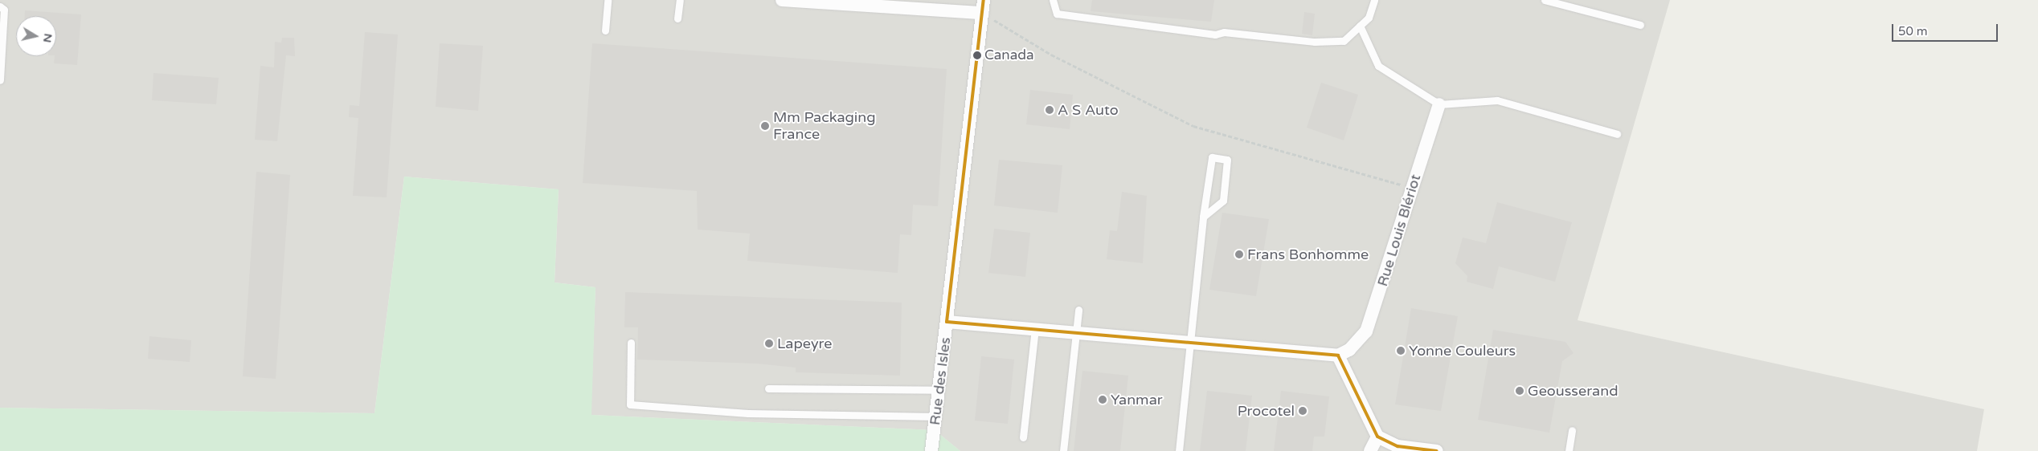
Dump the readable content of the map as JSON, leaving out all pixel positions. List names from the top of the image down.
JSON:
{
  "streets": {
    "street": ["Rue Louis Blériot", "Rue des Isles"]
  },
  "places": [
    "Canada",
    "A S Auto",
    "Mm Packaging France",
    "Frans Bonhomme",
    "Lapeyre",
    "Yonne Couleurs",
    "Geousserand",
    "Yanmar",
    "Procotel"
  ],
  "scale_bar": "50 m",
  "north": "right"
}
